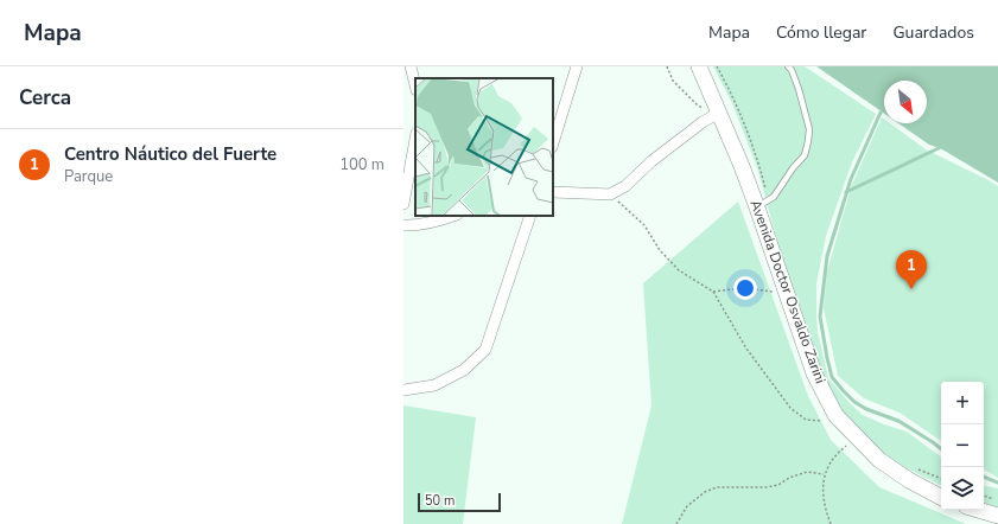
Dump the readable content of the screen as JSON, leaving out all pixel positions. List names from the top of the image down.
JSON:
{
  "streets": {
    "main road": ["Avenida Doctor Osvaldo Zarini"]
  },
  "scale_bar": "50 m",
  "north": "bottom right",
  "page": {
    "header": "Mapa",
    "nav": ["Mapa", "Cómo llegar", "Guardados"],
    "heading": "Cerca",
    "list": [
      {
        "mark": "1",
        "name": "Centro Náutico del Fuerte",
        "note": "Parque",
        "value": "100 m"
      }
    ],
    "pins": "1",
    "map_buttons": ["+", "−"],
    "scale": "50 m"
  }
}
